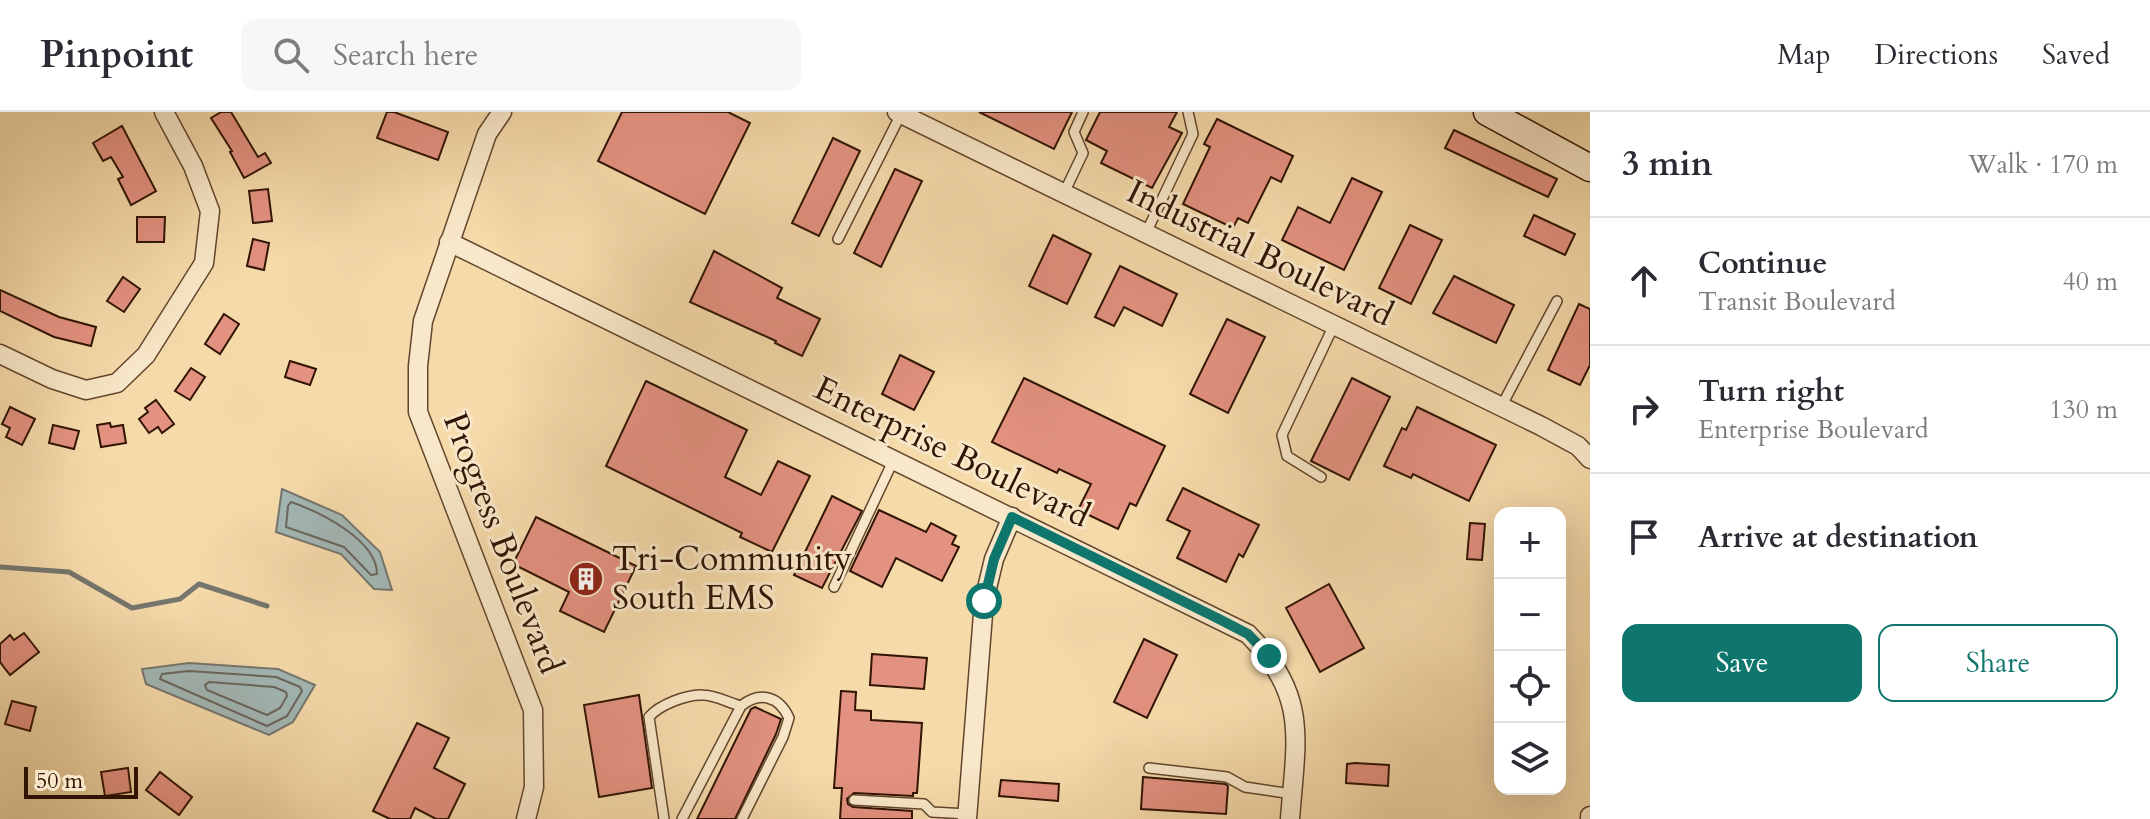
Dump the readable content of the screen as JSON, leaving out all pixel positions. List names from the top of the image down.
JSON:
{
  "streets": {
    "street": ["Industrial Boulevard", "Enterprise Boulevard", "Progress Boulevard"]
  },
  "crossings": [
    ["Enterprise Boulevard", "Progress Boulevard"]
  ],
  "places": {
    "building": ["Tri-Community South EMS"]
  },
  "scale_bar": "50 m",
  "page": {
    "header": "Pinpoint",
    "search": "Search here",
    "nav": ["Map", "Directions", "Saved"],
    "heading": ["3 min", "Walk · 170 m"],
    "list": [
      ["Continue", "Transit Boulevard", "40 m"],
      ["Turn right", "Enterprise Boulevard", "130 m"],
      "Arrive at destination"
    ],
    "map_buttons": ["+", "−"],
    "buttons": ["Save", "Share"],
    "scale": "50 m"
  }
}
